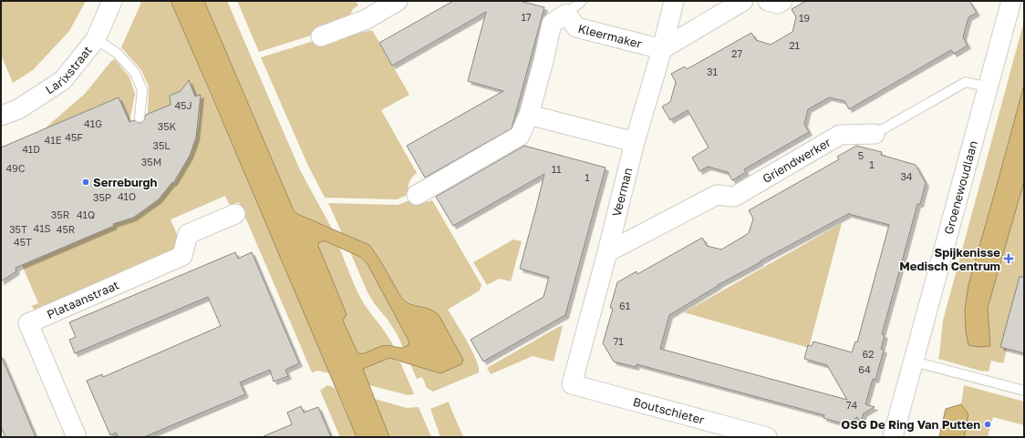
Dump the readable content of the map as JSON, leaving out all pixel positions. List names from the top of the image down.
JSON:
{
  "streets": {
    "street": [
      "Kleermaker",
      "Larixstraat",
      "Griendwerker",
      "Groenewoudlaan",
      "Veerman",
      "Plataanstraat",
      "Boutschieter"
    ]
  },
  "crossings": [
    ["Kleermaker", "Veerman"],
    ["Griendwerker", "Groenewoudlaan"],
    ["Griendwerker", "Veerman"],
    ["Veerman", "Boutschieter"]
  ],
  "places": {
    "other": ["Serreburgh", "OSG De Ring Van Putten"],
    "health": ["Spijkenisse Medisch Centrum"]
  },
  "house_numbers": [
    "17",
    "19",
    "21",
    "27",
    "31",
    "45J",
    "41G",
    "35K",
    "45F",
    "41E",
    "35L",
    "41D",
    "5",
    "35M",
    "1",
    "49C",
    "11",
    "34",
    "1",
    "41O",
    "35P",
    "35R",
    "41Q",
    "41S",
    "35T",
    "45R",
    "45T",
    "61",
    "71",
    "62",
    "64",
    "74"
  ]
}
